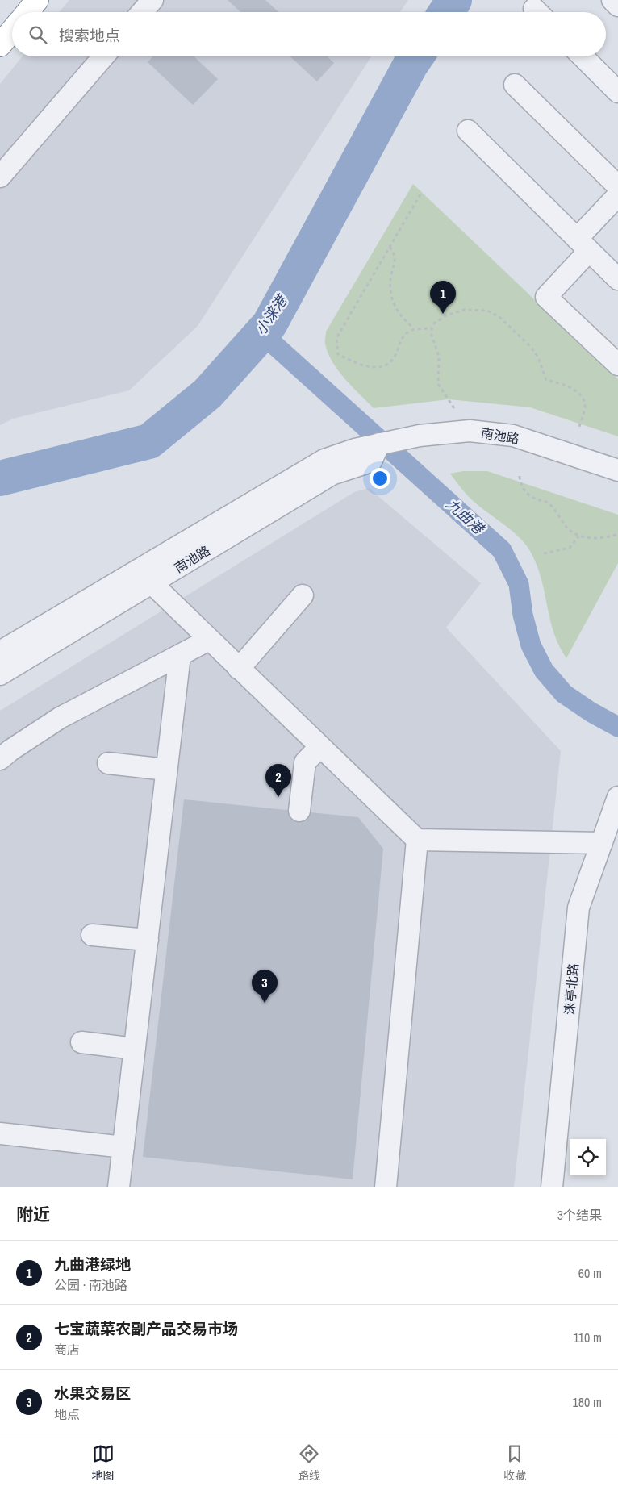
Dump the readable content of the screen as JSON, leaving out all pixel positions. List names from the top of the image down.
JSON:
{
  "streets": {
    "street": ["南池路", "涞亭北路"]
  },
  "water": ["小涞港", "九曲港"],
  "page": {
    "search": "搜索地点",
    "pins": ["1", "2", "3"],
    "heading": ["附近", "3个结果"],
    "list": [
      {
        "mark": "1",
        "name": "九曲港绿地",
        "note": "公园 · 南池路",
        "value": "60 m"
      },
      {
        "mark": "2",
        "name": "七宝蔬菜农副产品交易市场",
        "note": "商店",
        "value": "110 m"
      },
      {
        "mark": "3",
        "name": "水果交易区",
        "note": "地点",
        "value": "180 m"
      }
    ],
    "nav": ["地图", "路线", "收藏"]
  }
}
